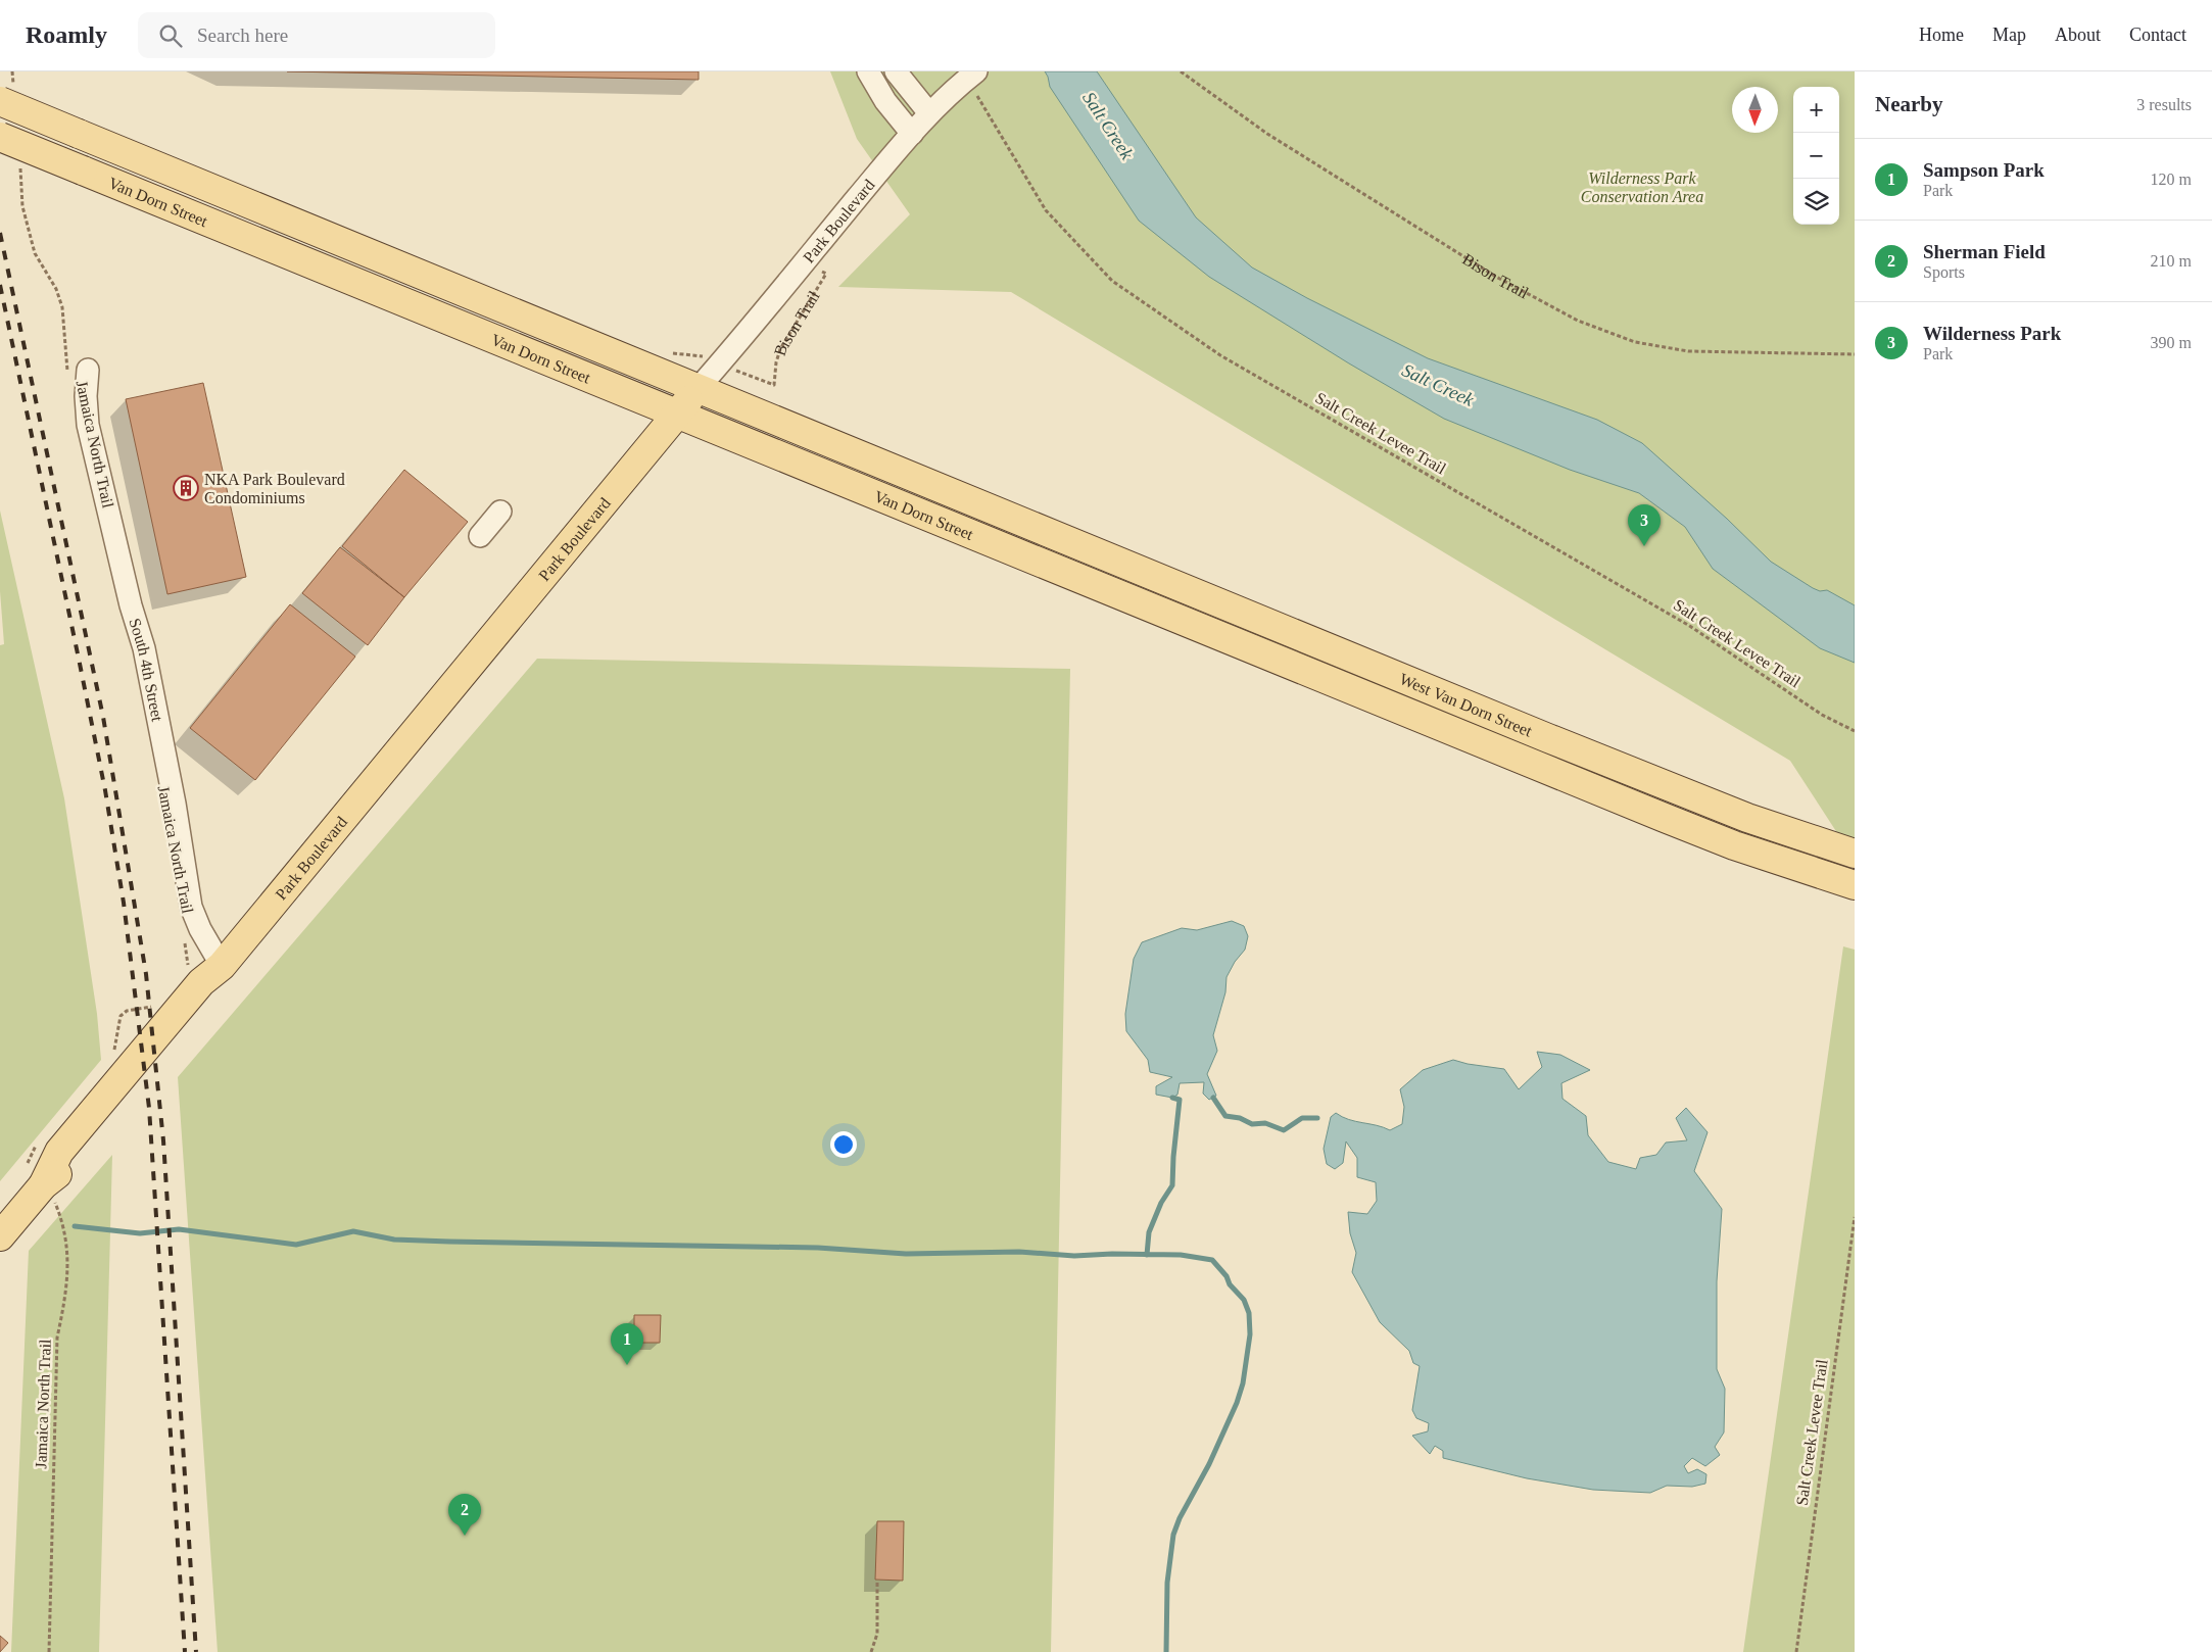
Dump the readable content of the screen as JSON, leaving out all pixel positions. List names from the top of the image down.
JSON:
{
  "streets": {
    "main road": ["Van Dorn Street", "Park Boulevard", "West Van Dorn Street"],
    "street": ["South 4th Street"],
    "path": ["Bison Trail", "Salt Creek Levee Trail", "Jamaica North Trail"]
  },
  "crossings": [
    ["Van Dorn Street", "Park Boulevard"],
    ["Van Dorn Street", "West Van Dorn Street"],
    ["Park Boulevard", "Bison Trail"],
    ["Park Boulevard", "Jamaica North Trail"],
    ["Park Boulevard", "South 4th Street"]
  ],
  "water": ["Salt Creek"],
  "parks": ["Wilderness Park Conservation Area"],
  "places": {
    "building": ["NKA Park Boulevard Condominiums"]
  },
  "north": "bottom",
  "page": {
    "header": "Roamly",
    "search": "Search here",
    "nav": [
      "Home",
      "Map",
      "About",
      "Contact"
    ],
    "heading": ["Nearby", "3 results"],
    "map_buttons": ["+", "−"],
    "list": [
      {
        "mark": "1",
        "name": "Sampson Park",
        "note": "Park",
        "value": "120 m"
      },
      {
        "mark": "2",
        "name": "Sherman Field",
        "note": "Sports",
        "value": "210 m"
      },
      {
        "mark": "3",
        "name": "Wilderness Park",
        "note": "Park",
        "value": "390 m"
      }
    ],
    "pins": ["3", "1", "2"]
  }
}
